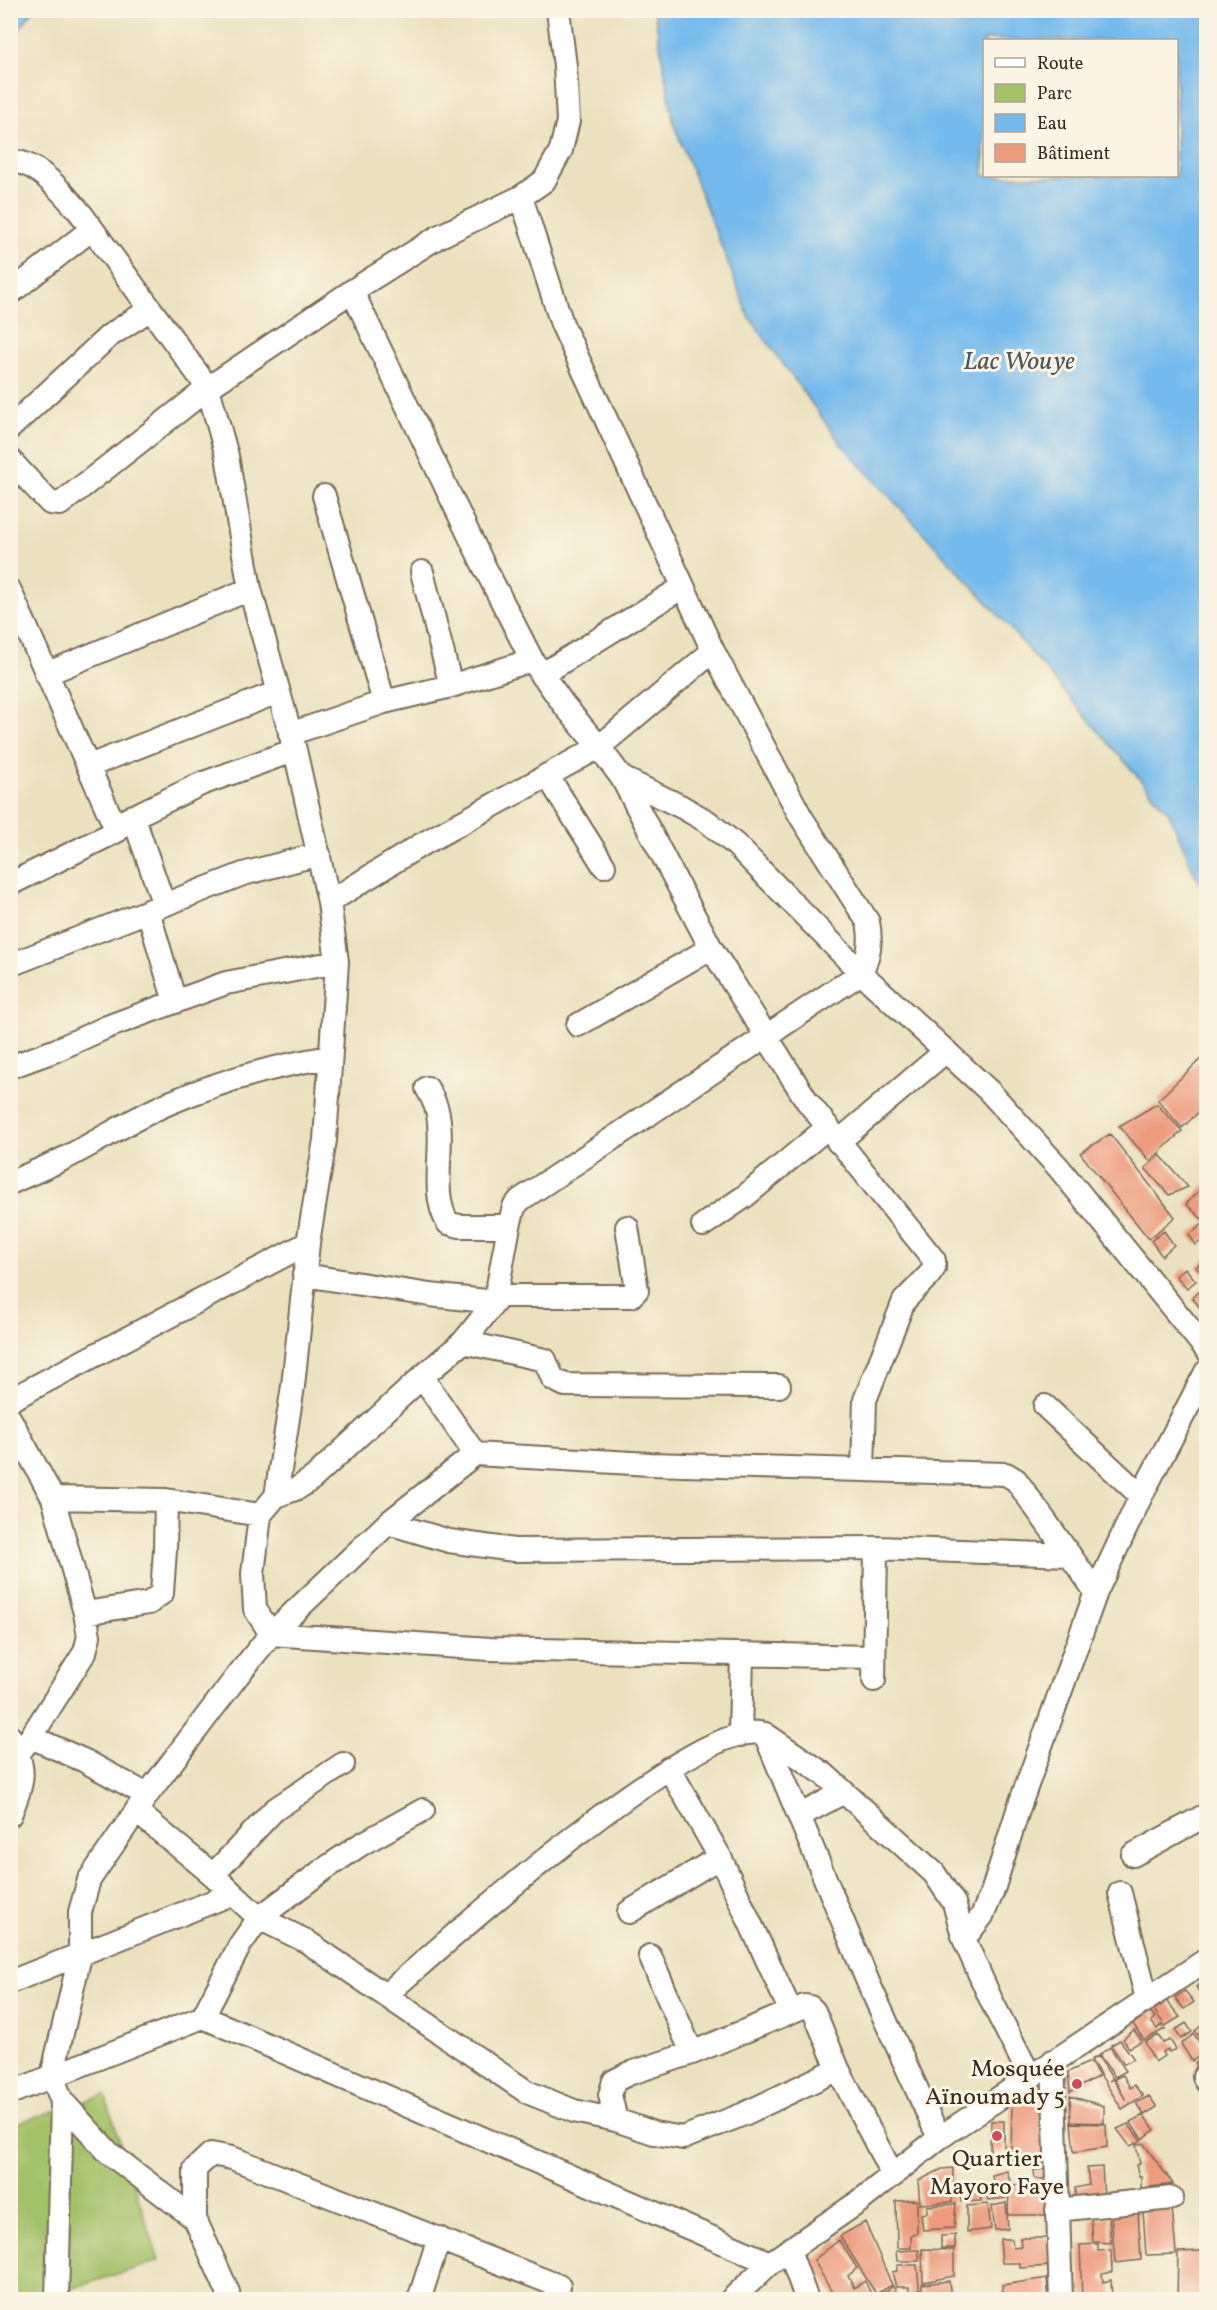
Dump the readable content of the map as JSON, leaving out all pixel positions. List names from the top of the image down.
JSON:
{
  "water": ["Lac Wouye"],
  "places": ["Mosquée Aïnoumady 5", "Quartier Mayoro Faye"],
  "legend": [
    "Route",
    "Parc",
    "Eau",
    "Bâtiment"
  ]
}
